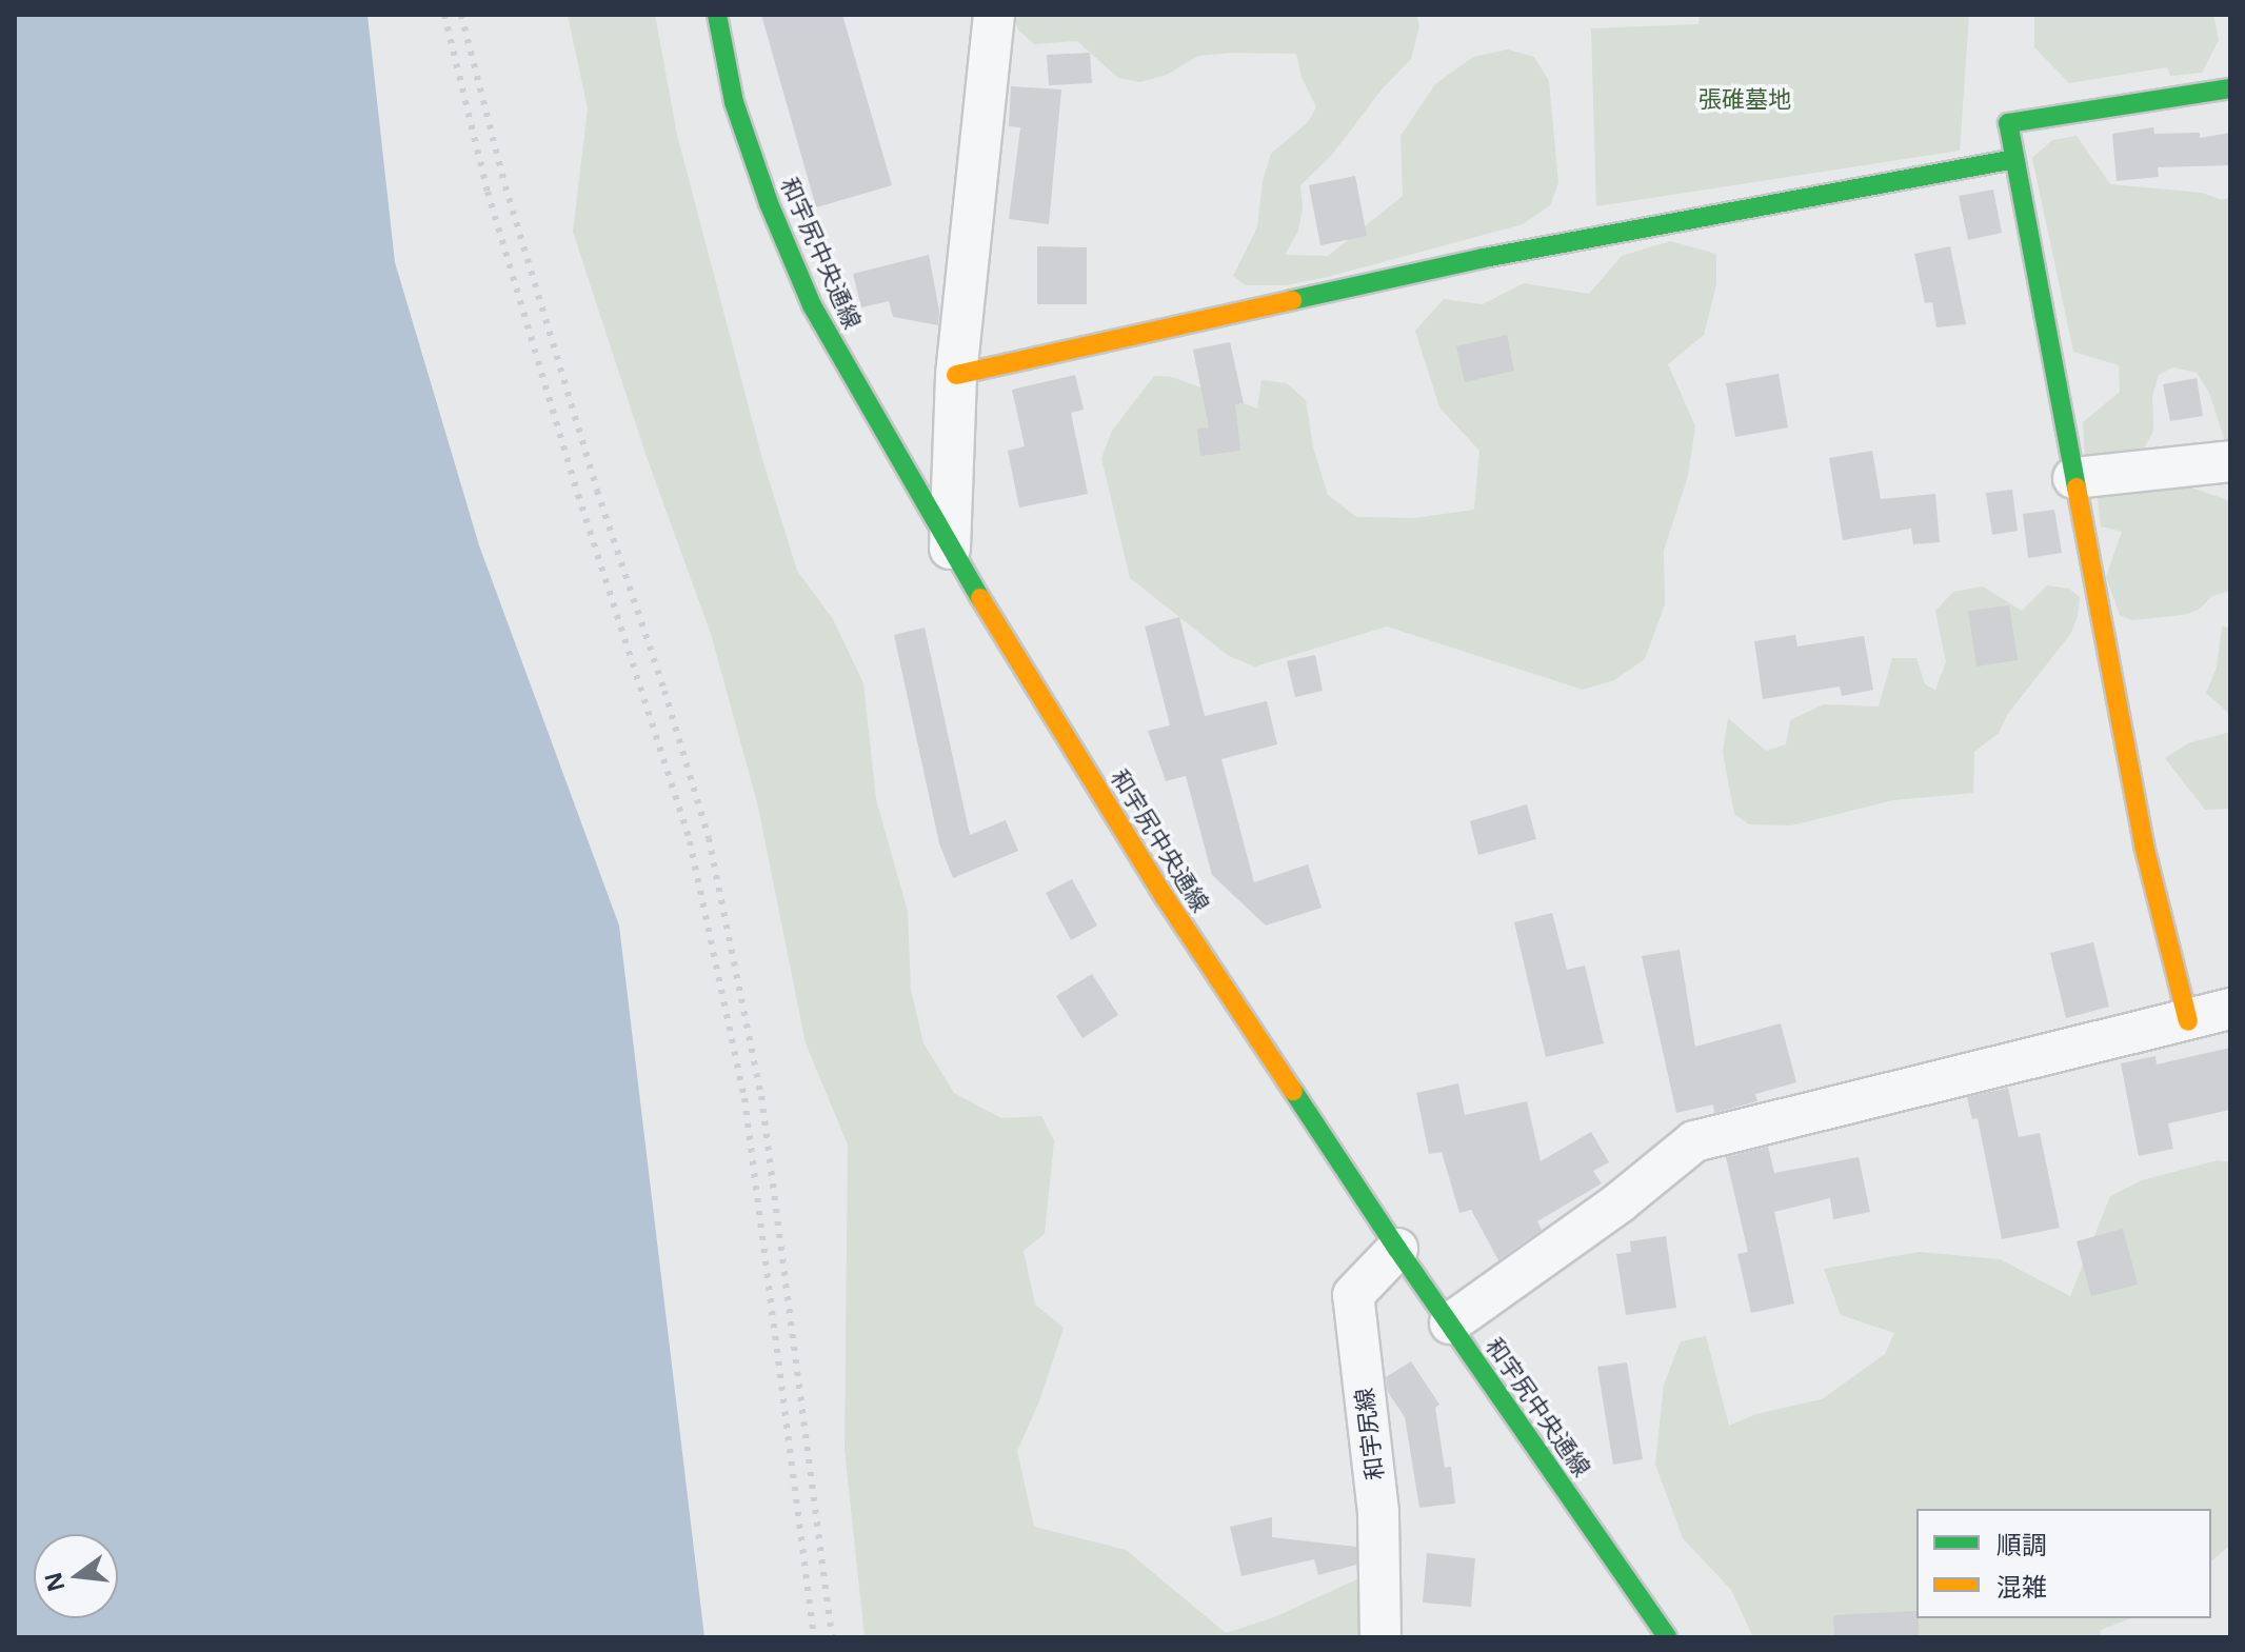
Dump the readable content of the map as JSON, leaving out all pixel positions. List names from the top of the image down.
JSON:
{
  "streets": {
    "street": ["和宇尻中央通線", "和宇尻線"]
  },
  "crossings": [
    ["和宇尻中央通線", "和宇尻線"]
  ],
  "parks": ["張碓墓地"],
  "legend": ["順調", "混雑"],
  "north": "left"
}
